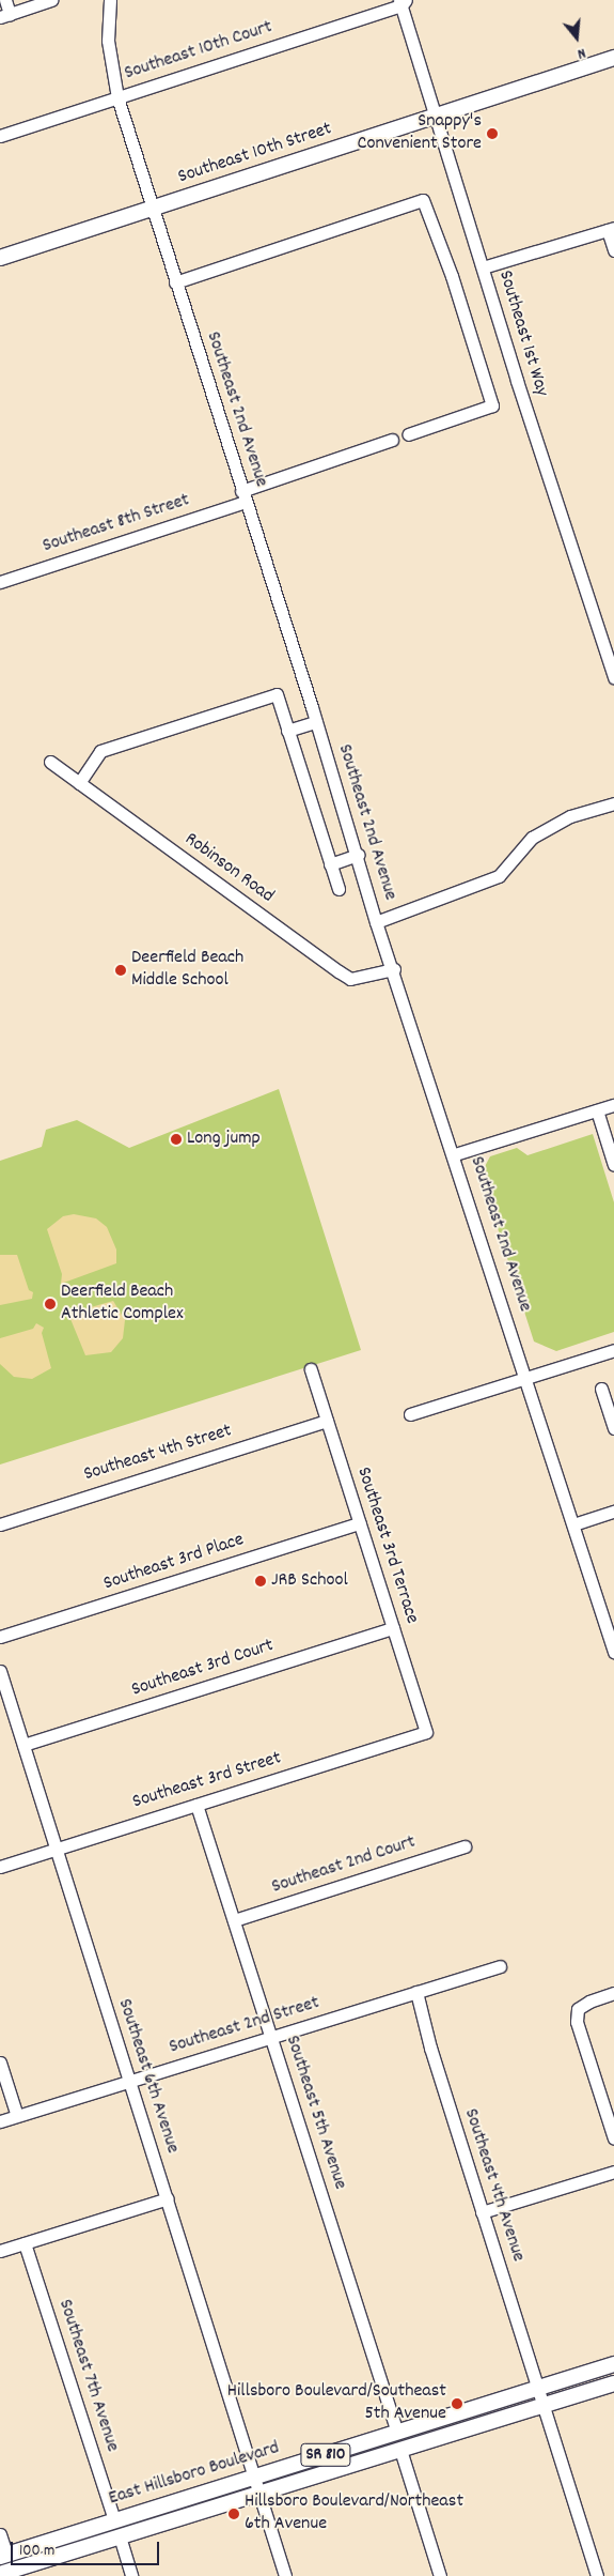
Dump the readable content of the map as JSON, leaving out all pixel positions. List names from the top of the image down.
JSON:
{
  "streets": {
    "main road": ["Southeast 10th Street", "SR 810", "East Hillsboro Boulevard"],
    "street": [
      "Southeast 10th Court",
      "Southeast 1st Way",
      "Southeast 2nd Avenue",
      "Southeast 8th Street",
      "Robinson Road",
      "Southeast 4th Street",
      "Southeast 3rd Terrace",
      "Southeast 3rd Place",
      "Southeast 3rd Court",
      "Southeast 3rd Street",
      "Southeast 2nd Court",
      "Southeast 2nd Street",
      "Southeast 6th Avenue",
      "Southeast 5th Avenue",
      "Southeast 4th Avenue",
      "Southeast 7th Avenue"
    ]
  },
  "crossings": [
    ["Southeast 10th Court", "Southeast 1st Way"],
    ["Southeast 10th Court", "Southeast 2nd Avenue"],
    ["Southeast 10th Street", "Southeast 1st Way"],
    ["Southeast 10th Street", "Southeast 2nd Avenue"],
    ["Southeast 2nd Avenue", "Southeast 8th Street"],
    ["Southeast 2nd Avenue", "Robinson Road"],
    ["Southeast 4th Street", "Southeast 3rd Terrace"],
    ["Southeast 3rd Terrace", "Southeast 3rd Place"],
    ["Southeast 3rd Terrace", "Southeast 3rd Court"],
    ["Southeast 3rd Terrace", "Southeast 3rd Street"],
    ["Southeast 3rd Court", "Southeast 6th Avenue"],
    ["Southeast 3rd Street", "Southeast 6th Avenue"],
    ["Southeast 3rd Street", "Southeast 5th Avenue"],
    ["Southeast 2nd Court", "Southeast 5th Avenue"],
    ["Southeast 2nd Street", "Southeast 6th Avenue"],
    ["Southeast 2nd Street", "Southeast 5th Avenue"],
    ["Southeast 2nd Street", "Southeast 4th Avenue"],
    ["Southeast 6th Avenue", "East Hillsboro Boulevard"],
    ["Southeast 5th Avenue", "East Hillsboro Boulevard"],
    ["Southeast 4th Avenue", "East Hillsboro Boulevard"],
    ["Southeast 7th Avenue", "East Hillsboro Boulevard"]
  ],
  "places": [
    "Snappy's Convenient Store",
    "Deerfield Beach Middle School",
    "Long jump",
    "Deerfield Beach Athletic Complex",
    "JRB School",
    "Hillsboro Boulevard/Southeast 5th Avenue",
    "Hillsboro Boulevard/Northeast 6th Avenue"
  ],
  "scale_bar": "100 m",
  "north": "bottom"
}
